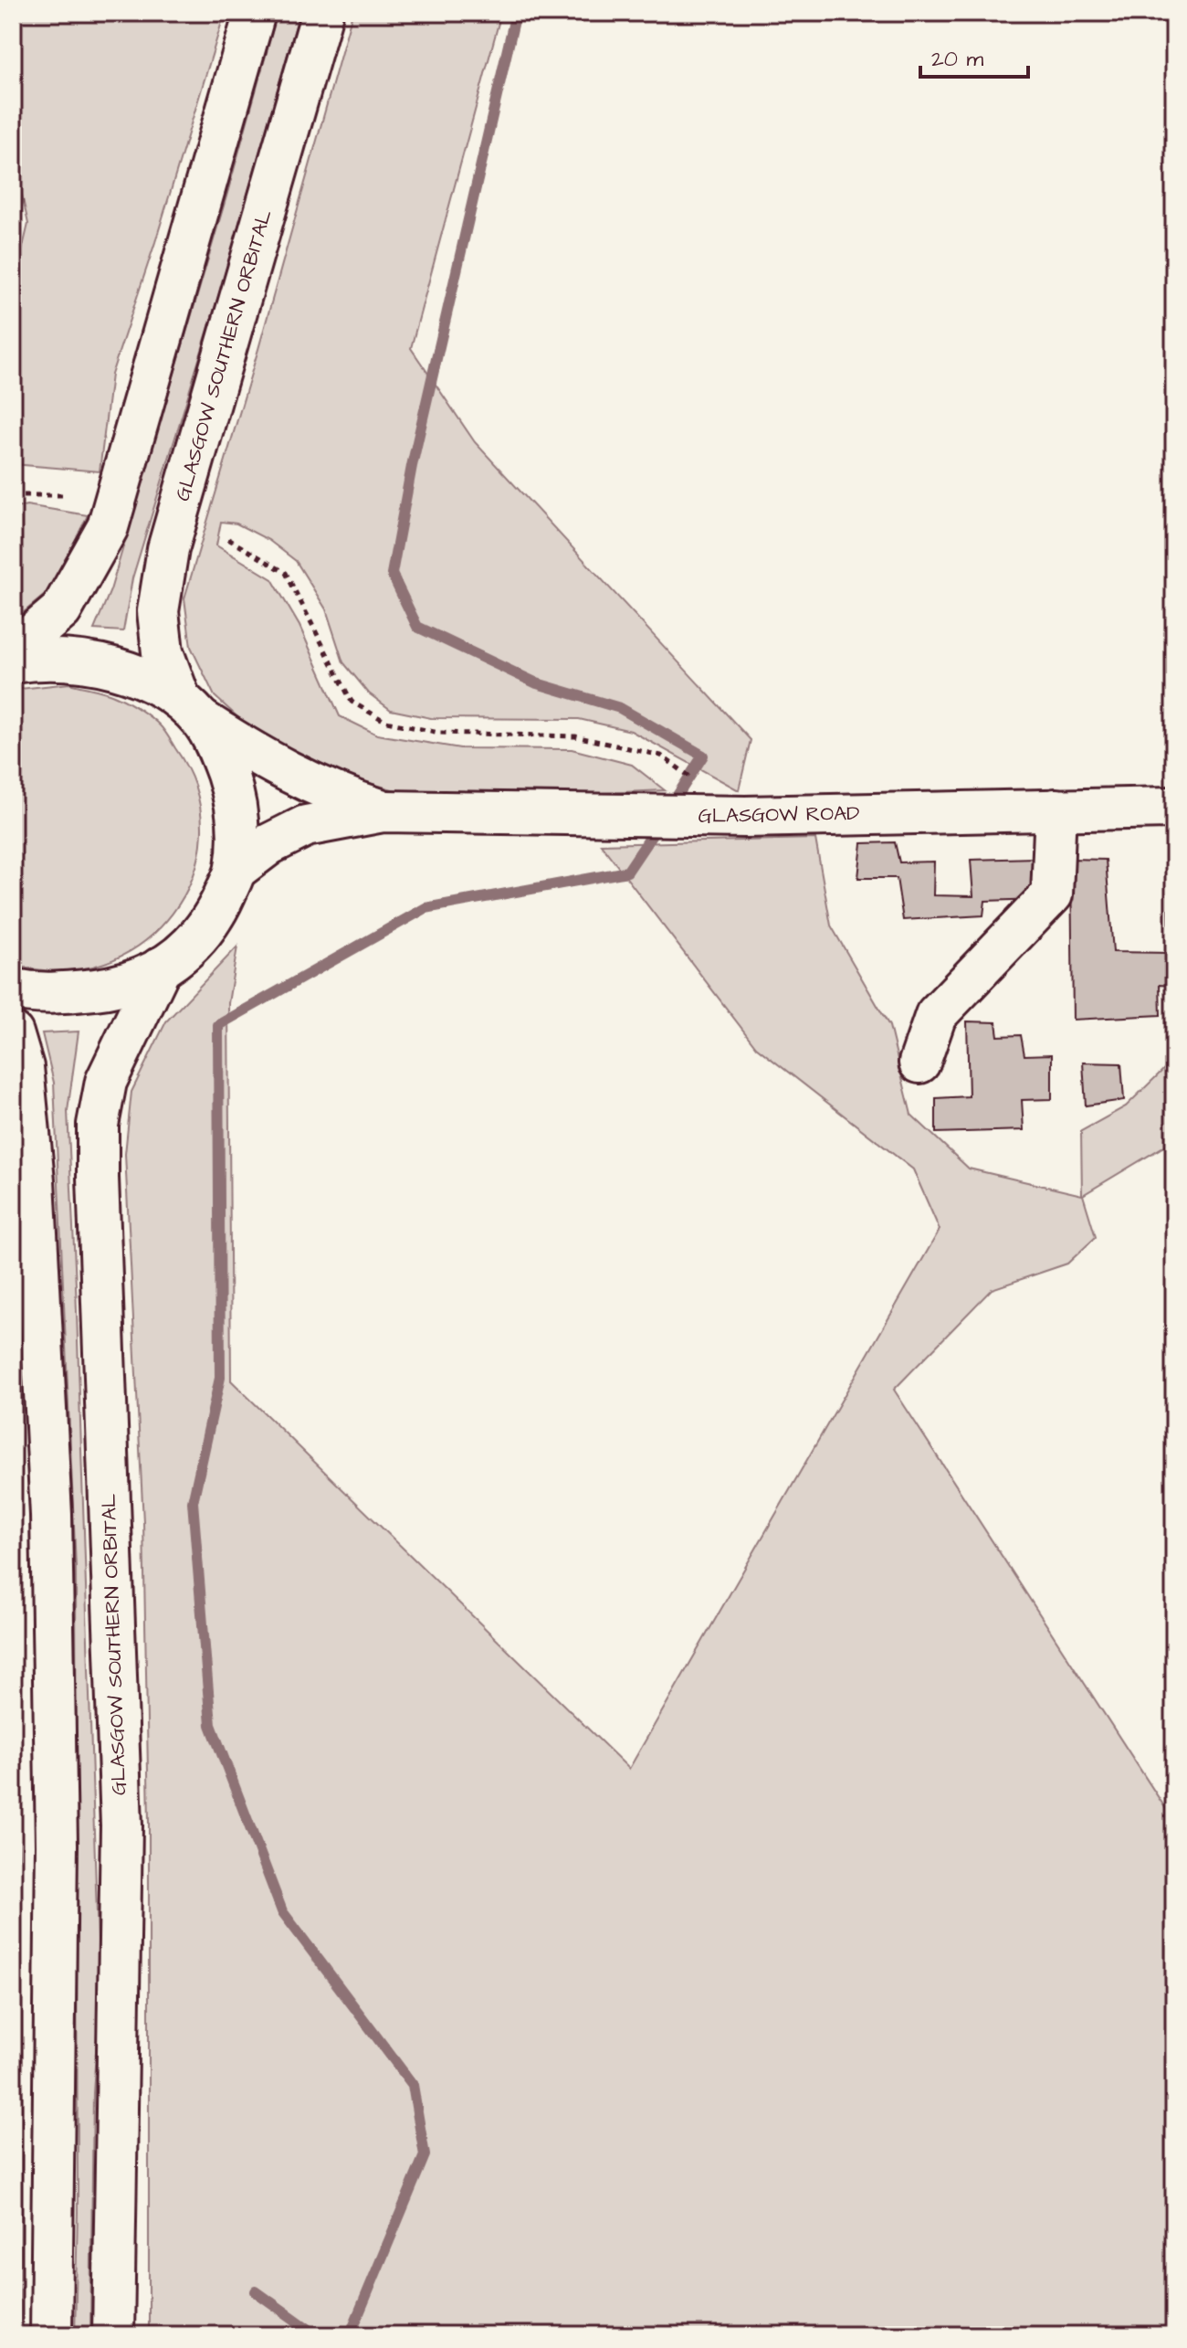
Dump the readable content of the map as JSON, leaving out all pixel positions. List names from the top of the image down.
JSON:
{
  "streets": {
    "main road": ["GLASGOW SOUTHERN ORBITAL", "GLASGOW ROAD"]
  },
  "crossings": [
    ["GLASGOW SOUTHERN ORBITAL", "GLASGOW ROAD"]
  ],
  "scale_bar": "20 m"
}
